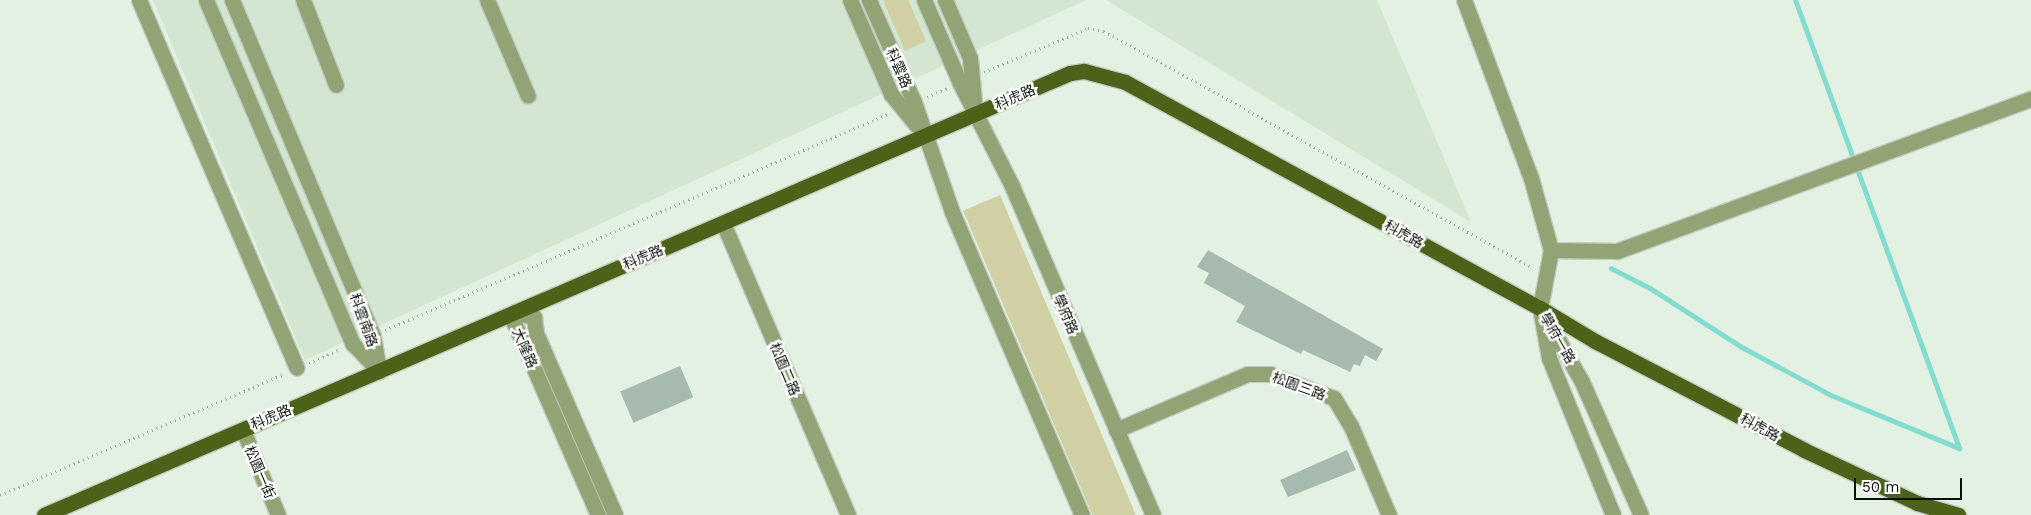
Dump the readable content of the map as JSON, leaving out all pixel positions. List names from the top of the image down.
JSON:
{
  "streets": {
    "main road": ["科虎路"],
    "street": [
      "科雲路",
      "學府路",
      "科雲南路",
      "學府一路",
      "大隆路",
      "松園二路",
      "松園三路",
      "松園一街"
    ]
  },
  "crossings": [
    ["科雲路", "科虎路"],
    ["科虎路", "學府路"],
    ["科虎路", "科雲南路"],
    ["科虎路", "學府一路"],
    ["科虎路", "大隆路"],
    ["科虎路", "松園二路"],
    ["科虎路", "松園一街"],
    ["學府路", "松園三路"]
  ],
  "scale_bar": "50 m"
}
